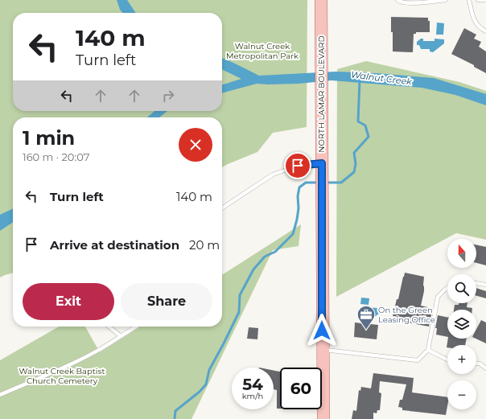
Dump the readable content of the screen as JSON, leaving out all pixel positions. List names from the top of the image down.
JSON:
{
  "streets": {
    "main road": ["NORTH LAMAR BOULEVARD"]
  },
  "water": ["Walnut Creek"],
  "parks": ["Walnut Creek Metropolitan Park", "Walnut Creek Baptist Church Cemetery"],
  "places": {
    "office": ["On the Green Leasing Office"]
  },
  "north": "top",
  "page": {
    "turn": ["140 m", "Turn left"],
    "heading": ["1 min", "160 m · 20:07"],
    "list": [
      {
        "name": "Turn left",
        "value": "140 m"
      },
      {
        "name": "Arrive at destination",
        "value": "20 m"
      }
    ],
    "map_buttons": ["+", "−"],
    "buttons": ["Exit", "Share"],
    "speed": "54 km/h",
    "limit": "60"
  }
}
